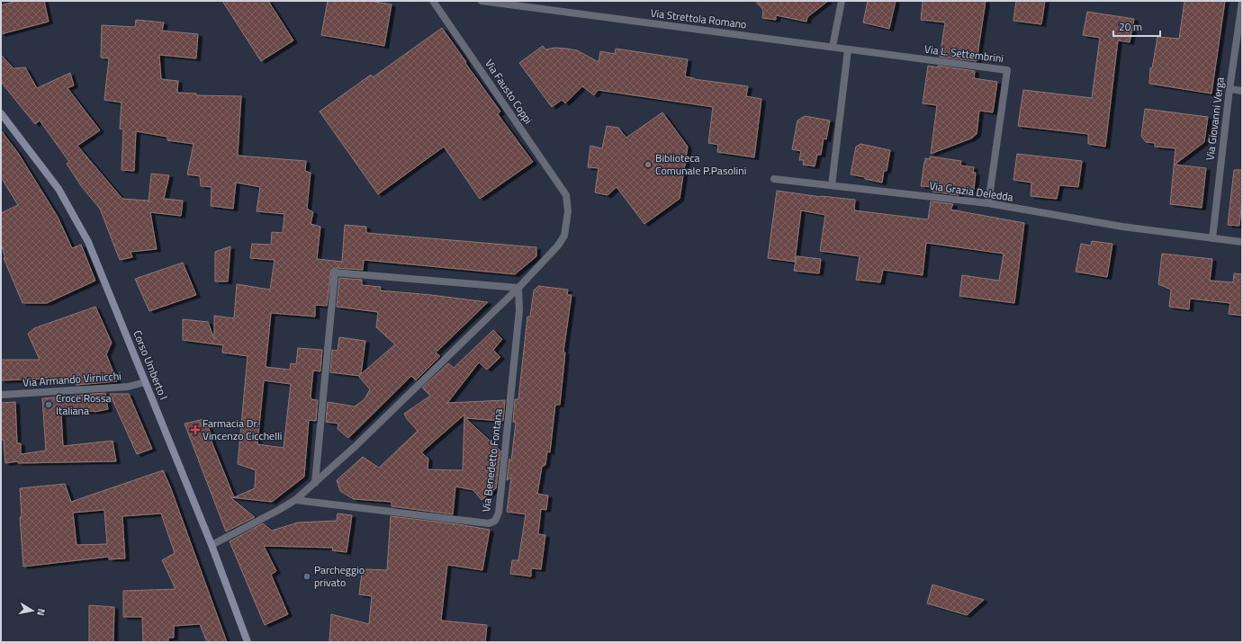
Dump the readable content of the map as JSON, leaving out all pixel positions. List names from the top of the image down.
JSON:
{
  "streets": {
    "main road": ["Corso Umberto I"],
    "street": [
      "Via Strettola Romano",
      "Via L. Settembrini",
      "Via Fausto Coppi",
      "Via Giovanni Verga",
      "Via Grazia Deledda",
      "Via Armando Virnicchi",
      "Via Benedetto Fontana"
    ]
  },
  "crossings": [
    ["Via Strettola Romano", "Via L. Settembrini"],
    ["Via L. Settembrini", "Via Grazia Deledda"],
    ["Via Fausto Coppi", "Via Benedetto Fontana"],
    ["Via Giovanni Verga", "Via Grazia Deledda"],
    ["Corso Umberto I", "Via Armando Virnicchi"]
  ],
  "places": {
    "other": ["Biblioteca Comunale P.Pasolini", "Croce Rossa Italiana", "Parcheggio privato"],
    "health": ["Farmacia Dr. Vincenzo Cicchelli"]
  },
  "scale_bar": "20 m",
  "north": "right"
}
